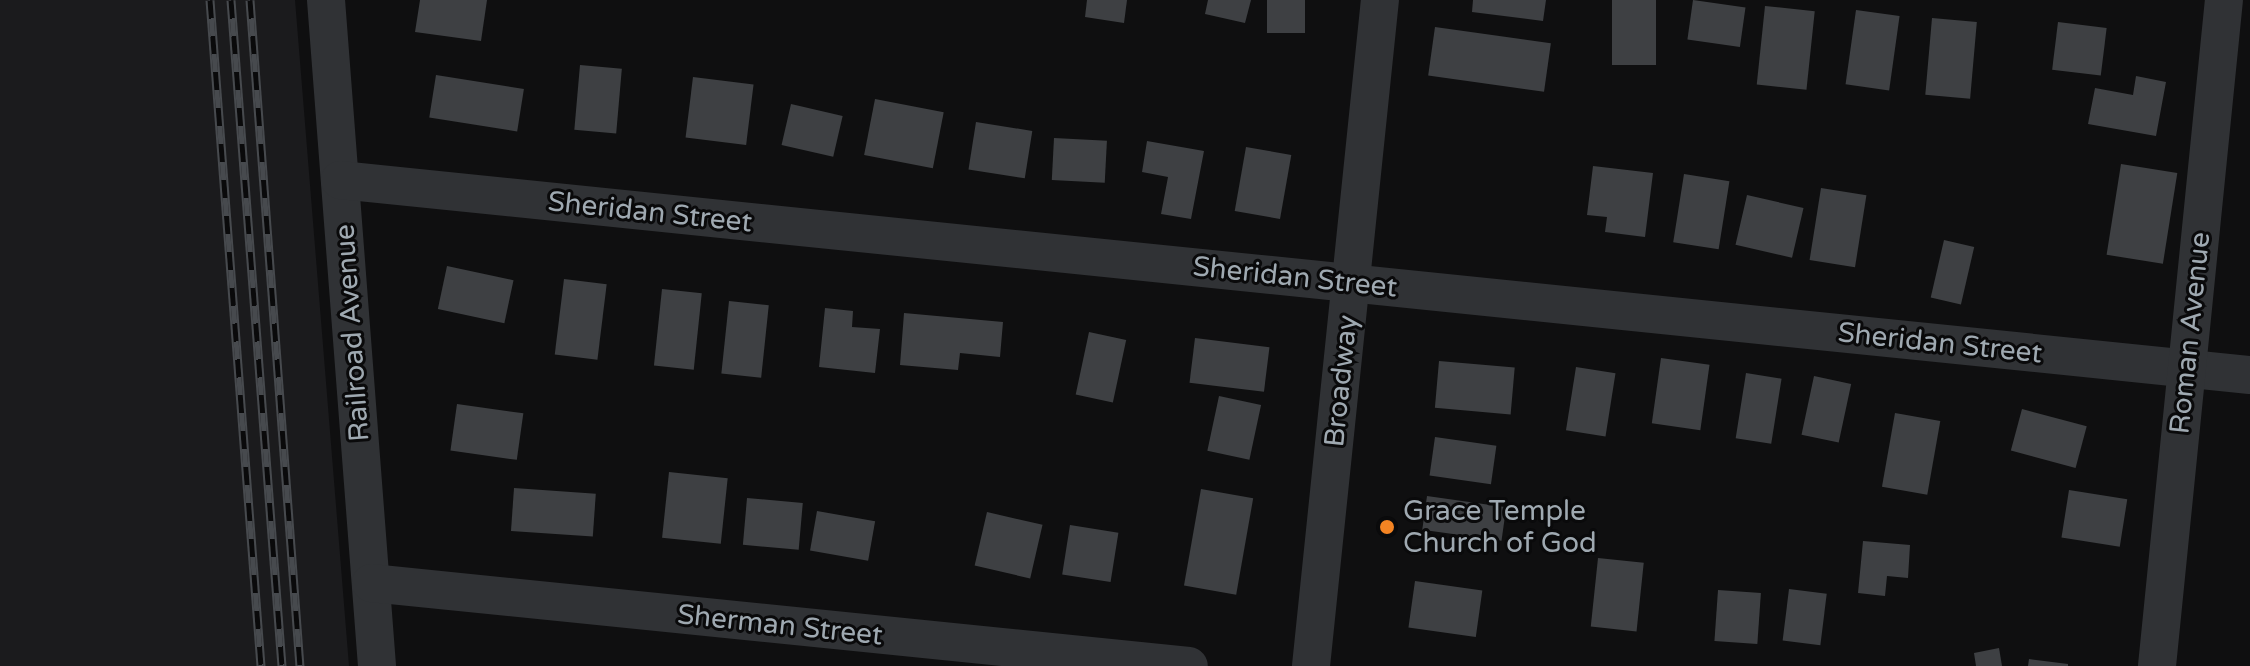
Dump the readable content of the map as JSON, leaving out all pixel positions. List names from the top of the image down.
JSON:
{
  "streets": {
    "street": [
      "Sheridan Street",
      "Railroad Avenue",
      "Roman Avenue",
      "Broadway",
      "Sherman Street"
    ]
  },
  "crossings": [
    ["Sheridan Street", "Railroad Avenue"],
    ["Sheridan Street", "Roman Avenue"],
    ["Sheridan Street", "Broadway"],
    ["Railroad Avenue", "Sherman Street"]
  ],
  "places": ["Grace Temple Church of God"]
}
